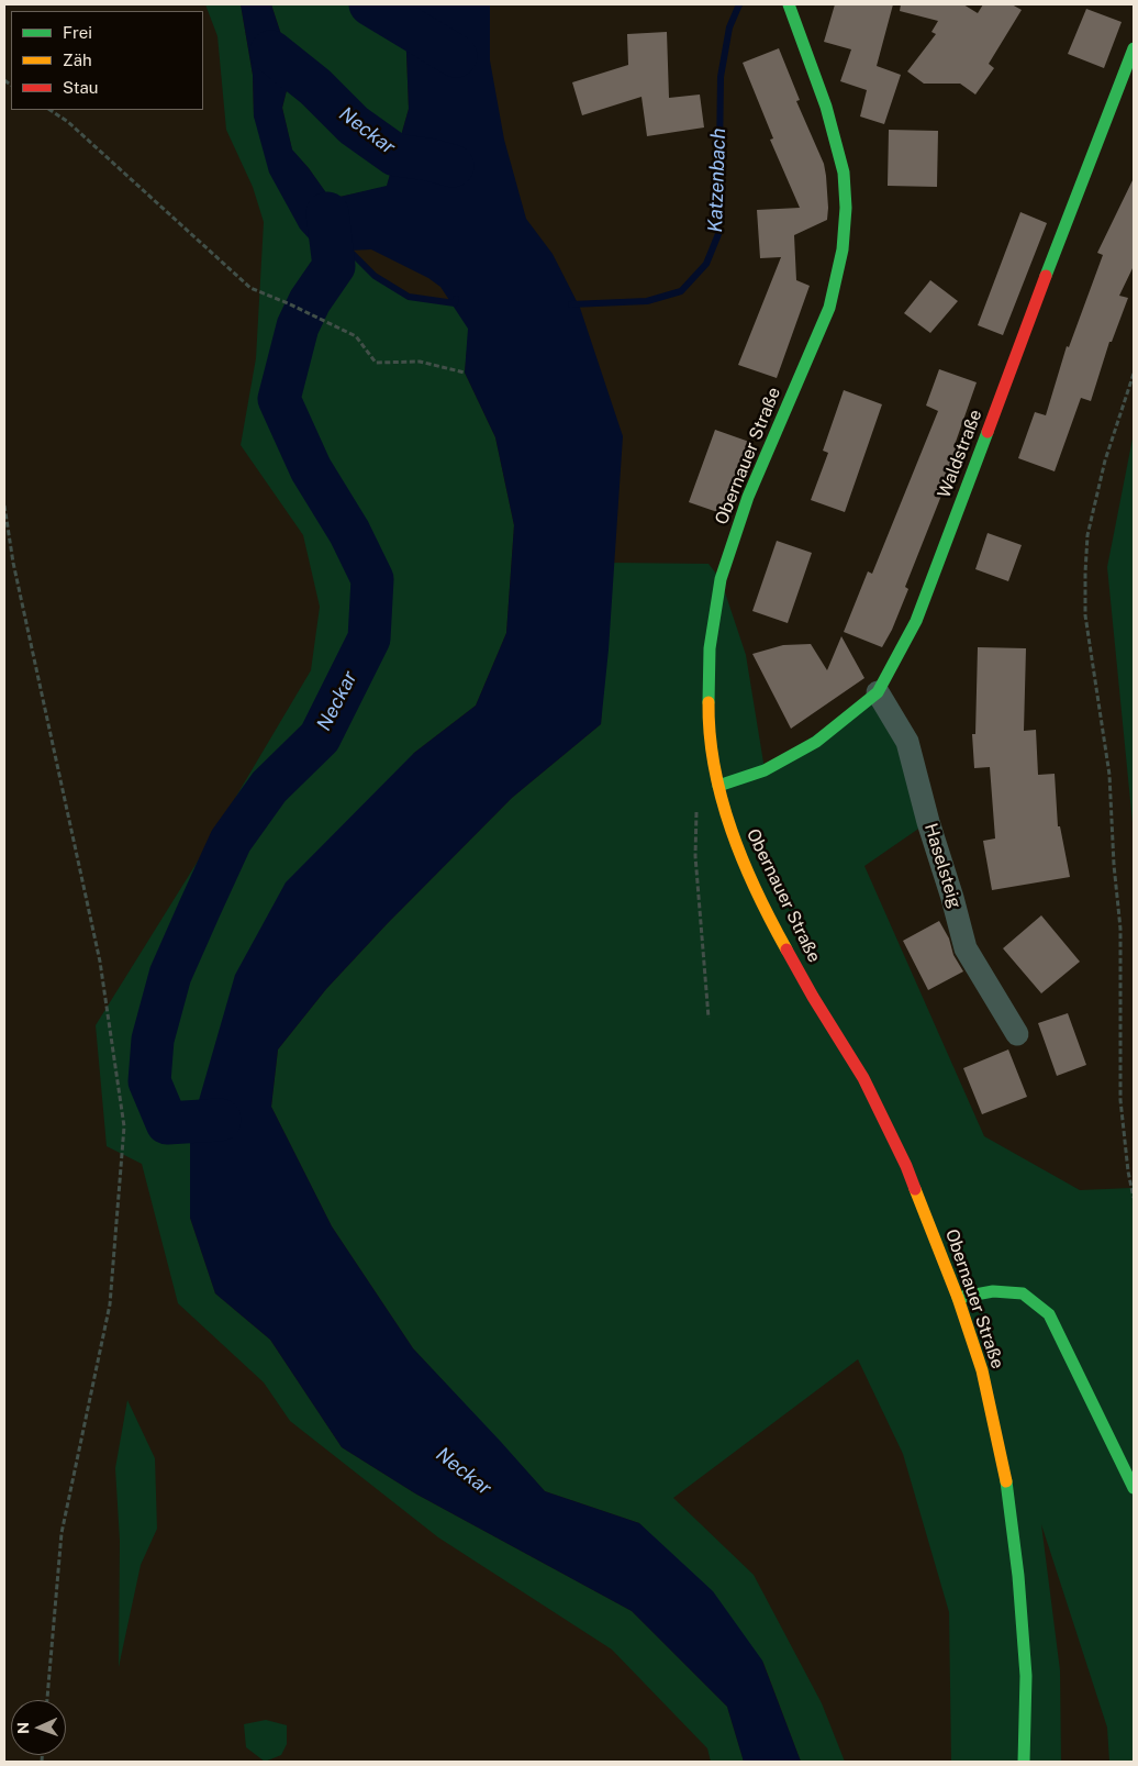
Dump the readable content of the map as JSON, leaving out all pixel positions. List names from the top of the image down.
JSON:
{
  "streets": {
    "main road": ["Waldstraße", "Obernauer Straße"],
    "street": ["Haselsteig"]
  },
  "crossings": [
    ["Waldstraße", "Obernauer Straße"],
    ["Waldstraße", "Haselsteig"]
  ],
  "water": ["Neckar", "Katzenbach"],
  "legend": ["Frei", "Zäh", "Stau"],
  "north": "left"
}
